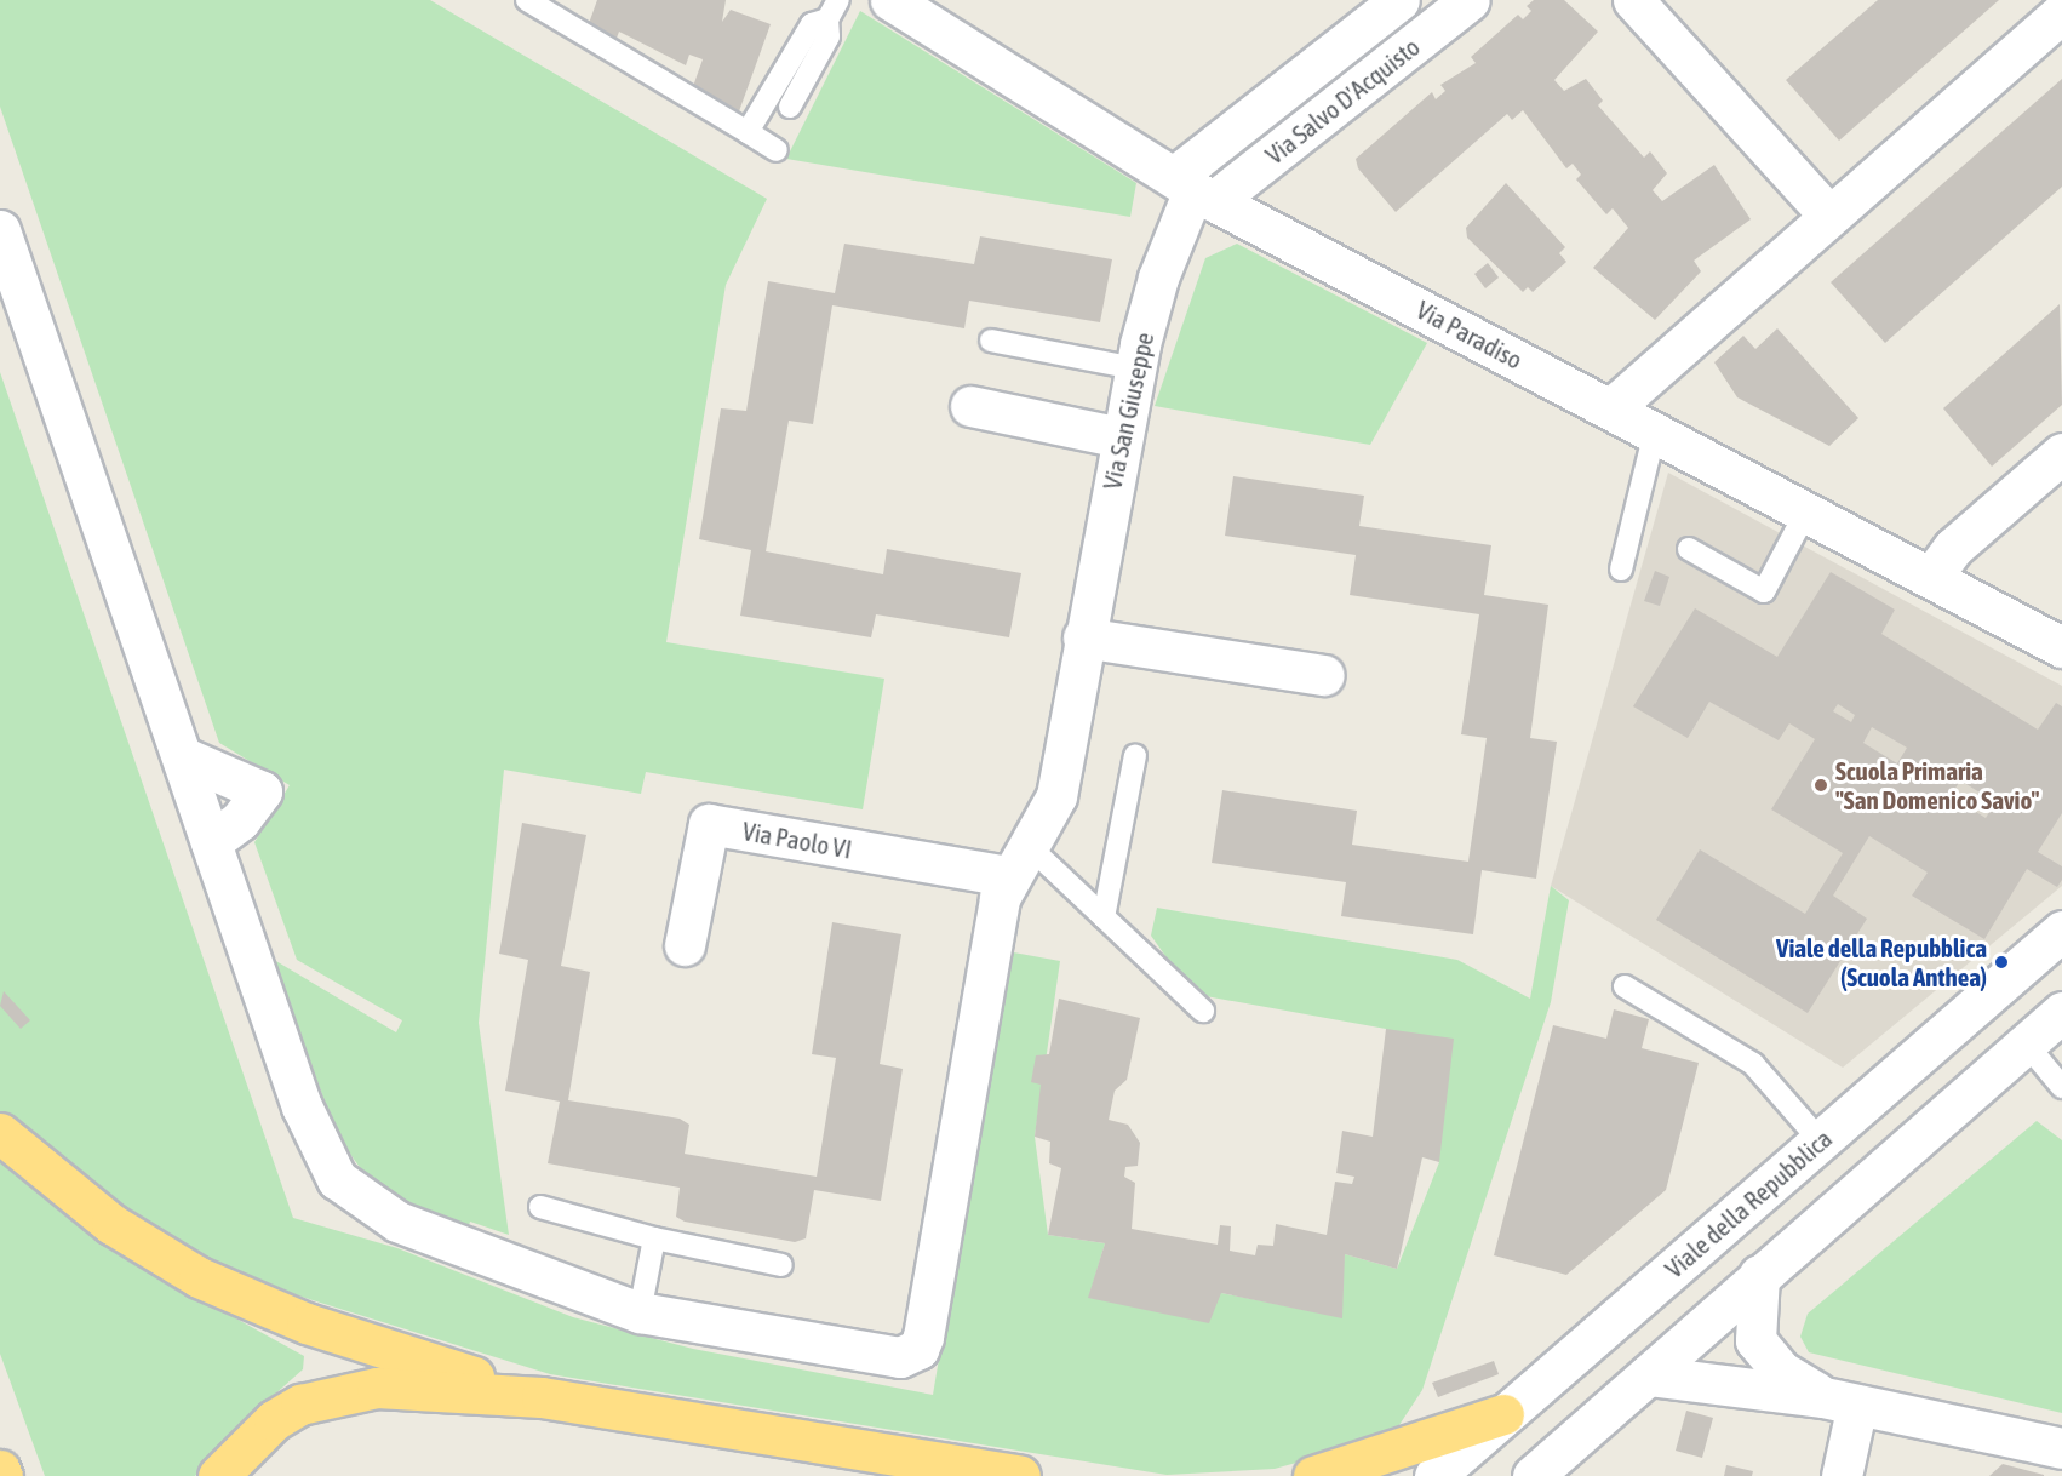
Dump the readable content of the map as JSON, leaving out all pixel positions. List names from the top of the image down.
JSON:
{
  "streets": {
    "street": [
      "Via Salvo D'Acquisto",
      "Via Paradiso",
      "Via San Giuseppe",
      "Via Paolo VI",
      "Viale della Repubblica"
    ]
  },
  "crossings": [
    ["Via Salvo D'Acquisto", "Via Paradiso"],
    ["Via Salvo D'Acquisto", "Via San Giuseppe"],
    ["Via Paradiso", "Via San Giuseppe"],
    ["Via San Giuseppe", "Via Paolo VI"]
  ],
  "places": ["Scuola Primaria \"San Domenico Savio\"", "Viale della Repubblica (Scuola Anthea)"]
}
